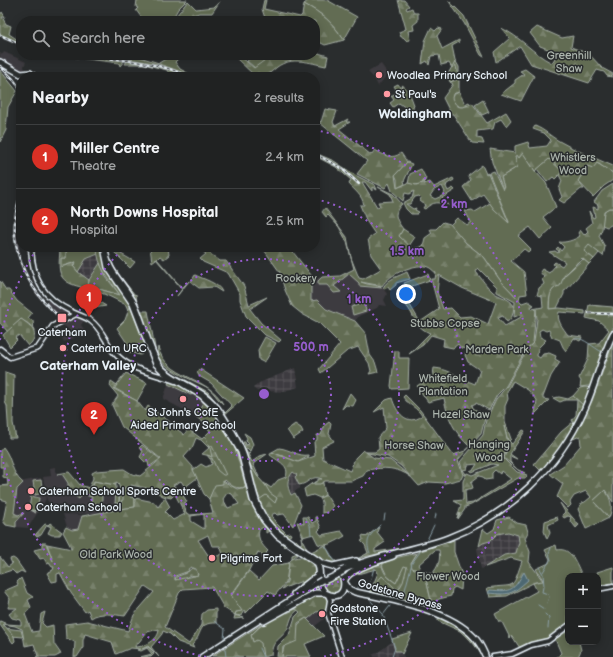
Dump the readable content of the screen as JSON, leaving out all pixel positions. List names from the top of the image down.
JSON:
{
  "streets": {
    "highway": ["Godstone Bypass"]
  },
  "districts": ["Woldingham", "Caterham Valley"],
  "parks": [
    "Greenhill Shaw",
    "Whistlers Wood",
    "Rookery",
    "Stubbs Copse",
    "Marden Park",
    "Whitefield Plantation",
    "Hazel Shaw",
    "Hanging Wood",
    "Horse Shaw",
    "Old Park Wood",
    "Flower Wood"
  ],
  "places": {
    "other": [
      "Woodlea Primary School",
      "St Paul's",
      "Caterham URC",
      "St John's CofE Aided Primary School",
      "Caterham School Sports Centre",
      "Caterham School",
      "Pilgrims Fort",
      "Godstone Fire Station"
    ],
    "transit": ["Caterham"]
  },
  "page": {
    "search": "Search here",
    "heading": ["Nearby", "2 results"],
    "list": [
      {
        "mark": "1",
        "name": "Miller Centre",
        "note": "Theatre",
        "value": "2.4 km"
      },
      {
        "mark": "2",
        "name": "North Downs Hospital",
        "note": "Hospital",
        "value": "2.5 km"
      }
    ],
    "pins": ["1", "2"],
    "map_buttons": ["+", "−"]
  },
  "rings": [
    "2 km",
    "1.5 km",
    "1 km",
    "500 m"
  ]
}
